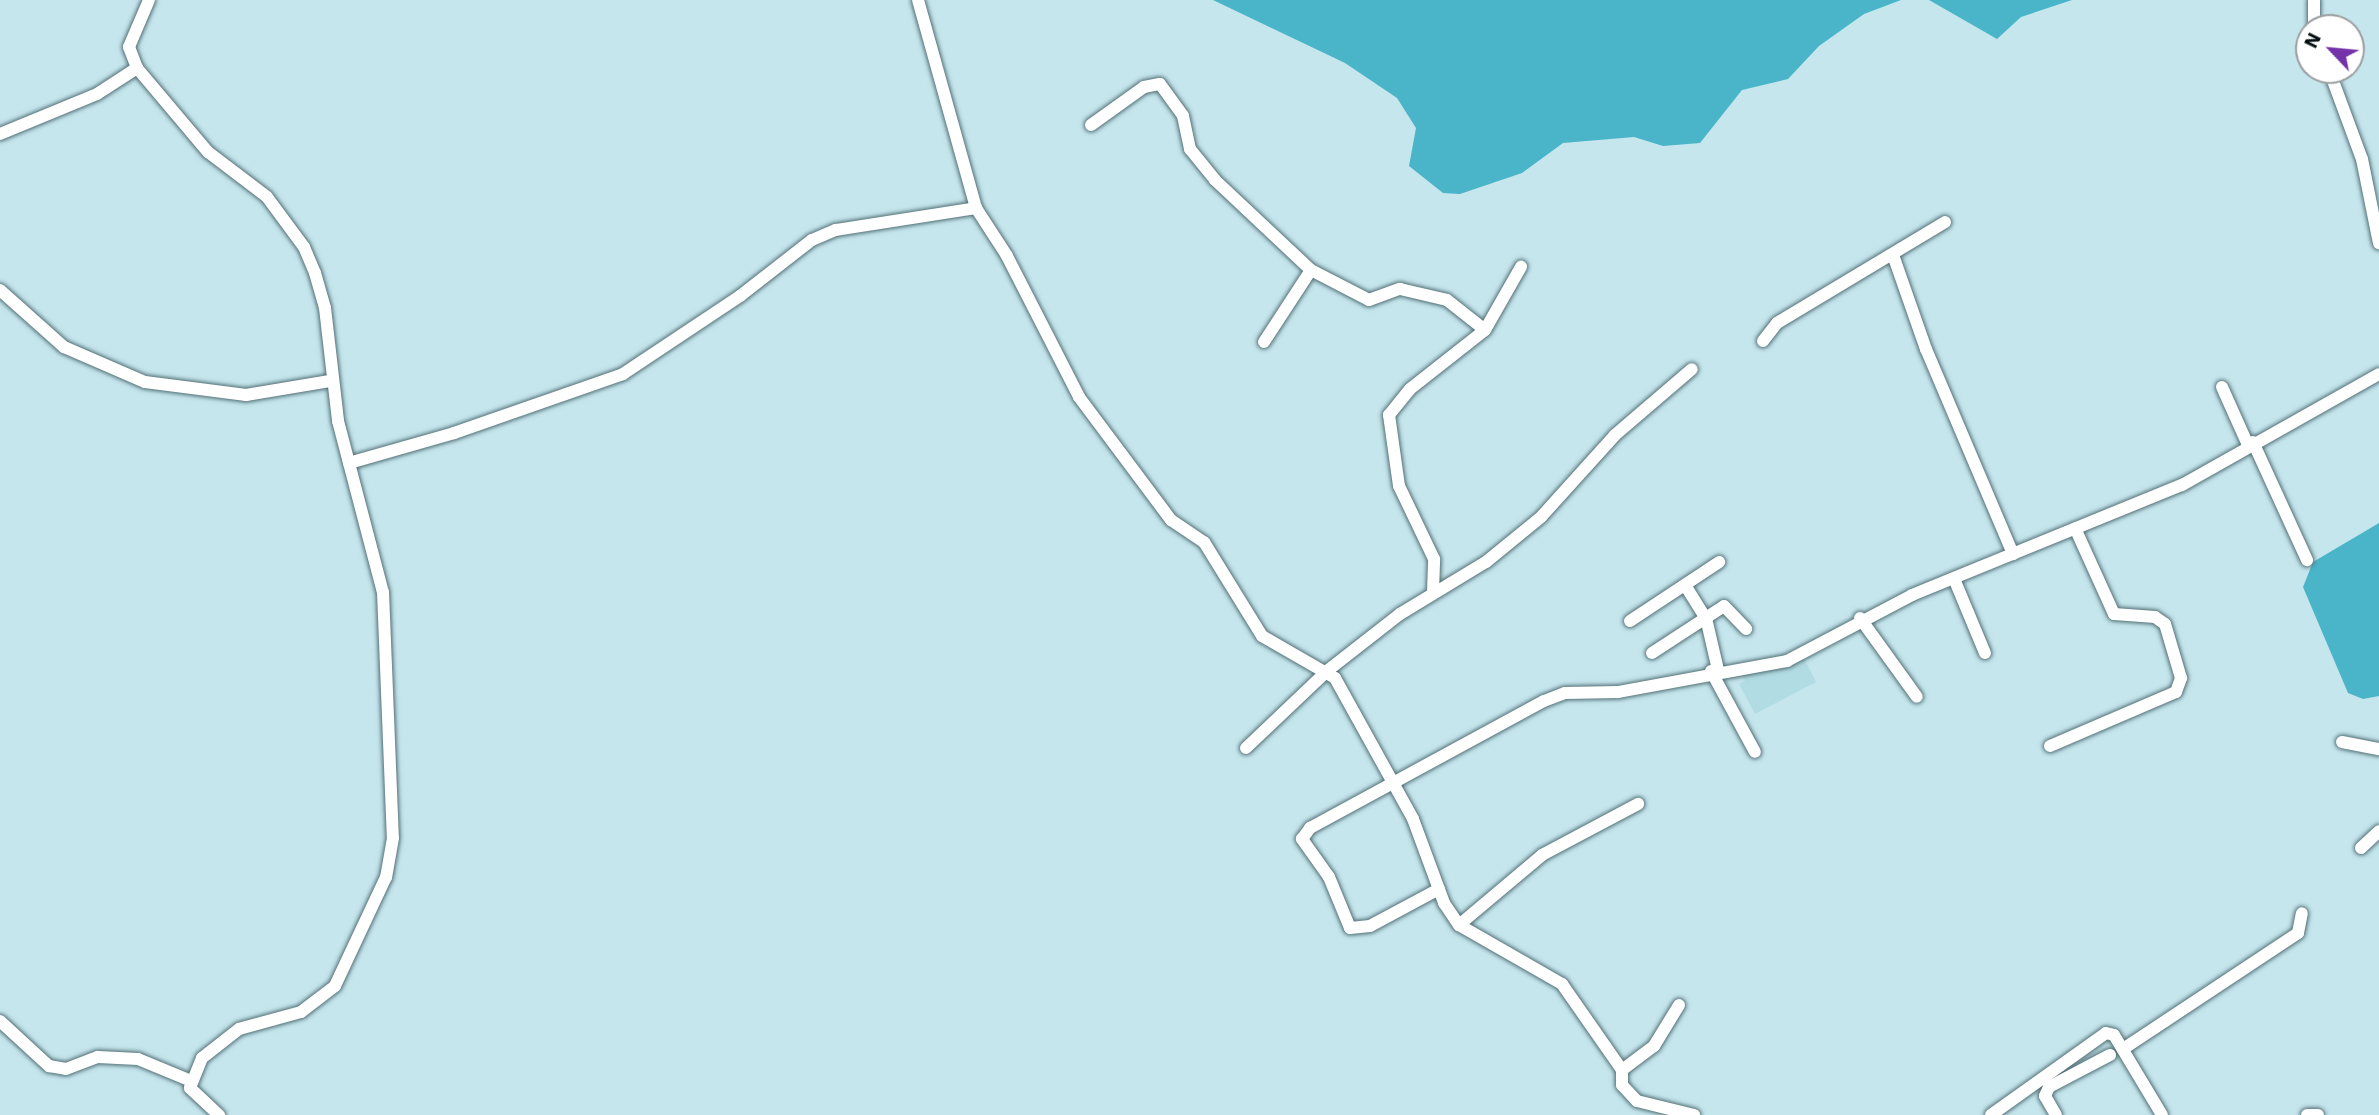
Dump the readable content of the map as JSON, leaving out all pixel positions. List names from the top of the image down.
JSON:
{
  "north": "top left"
}
